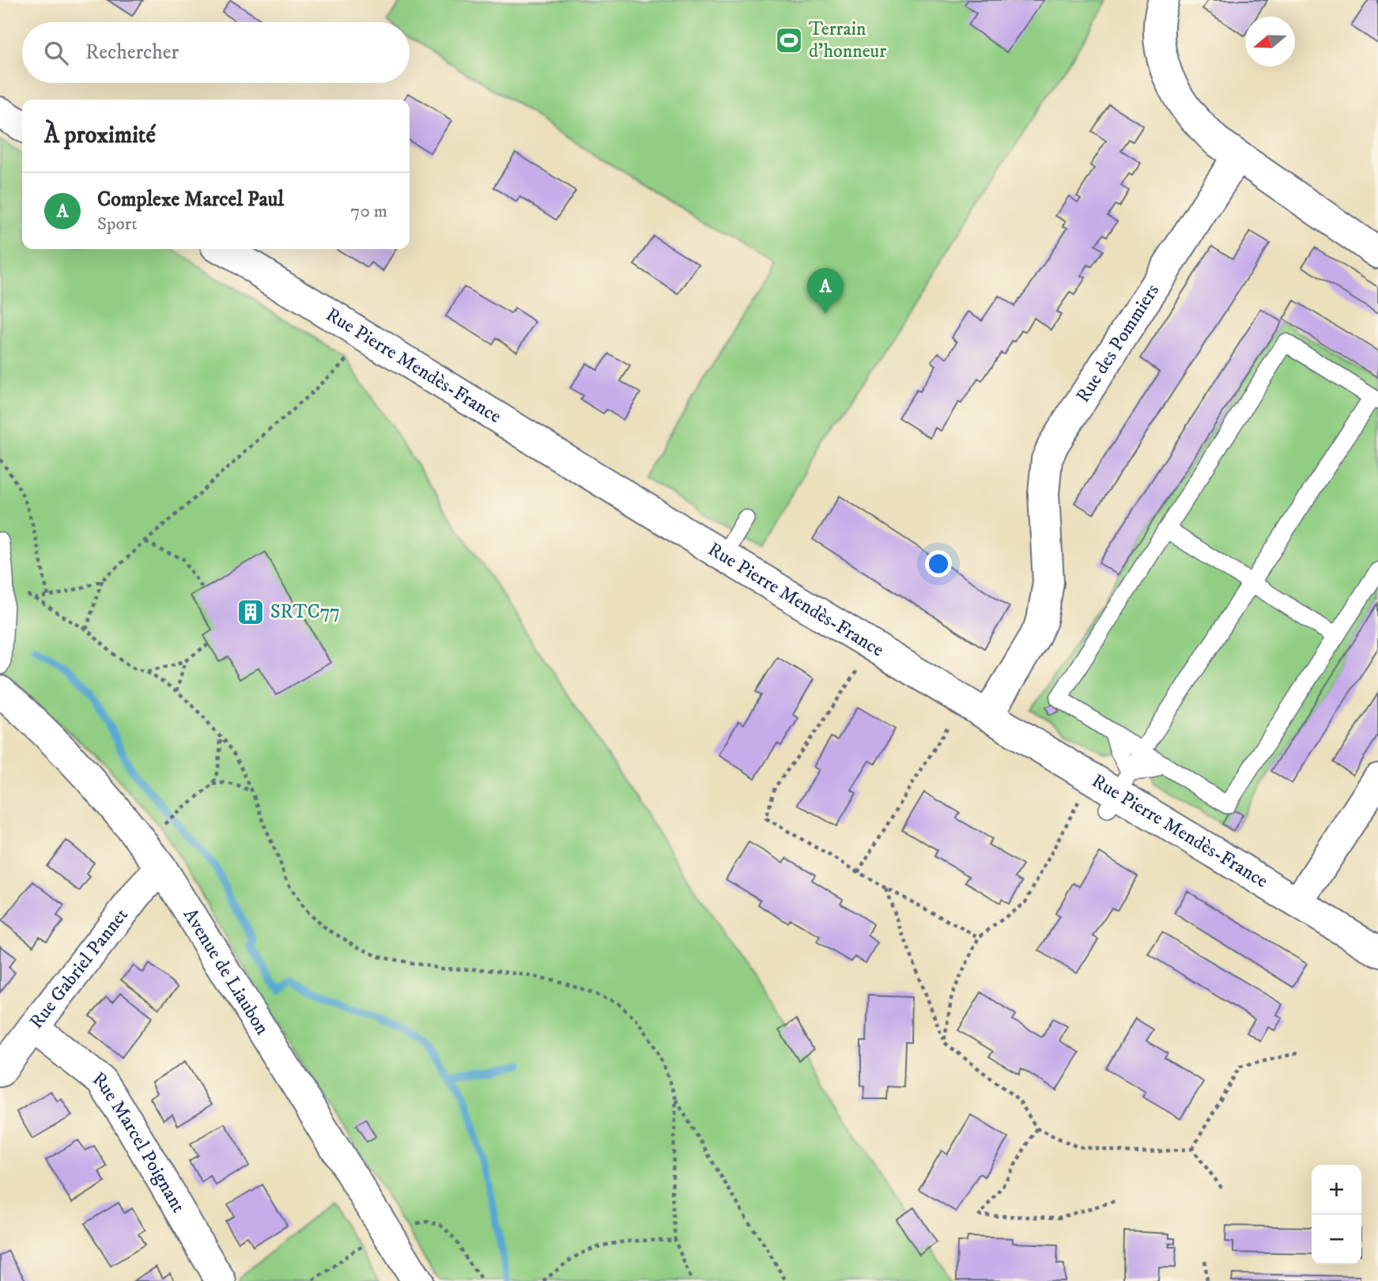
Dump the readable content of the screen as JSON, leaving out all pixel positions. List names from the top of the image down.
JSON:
{
  "streets": {
    "street": [
      "Rue des Pommiers",
      "Rue Pierre Mendès-France",
      "Rue Gabriel Pannet",
      "Avenue de Liaubon",
      "Rue Marcel Poignant"
    ]
  },
  "crossings": [
    ["Rue des Pommiers", "Rue Pierre Mendès-France"],
    ["Rue Gabriel Pannet", "Avenue de Liaubon"],
    ["Rue Gabriel Pannet", "Rue Marcel Poignant"]
  ],
  "places": {
    "sports": ["Terrain d’honneur"],
    "building": ["SRTC77"]
  },
  "north": "left",
  "page": {
    "search": "Rechercher",
    "heading": "À proximité",
    "list": [
      {
        "mark": "A",
        "name": "Complexe Marcel Paul",
        "note": "Sport",
        "value": "70 m"
      }
    ],
    "pins": "A",
    "map_buttons": ["+", "−"]
  }
}
